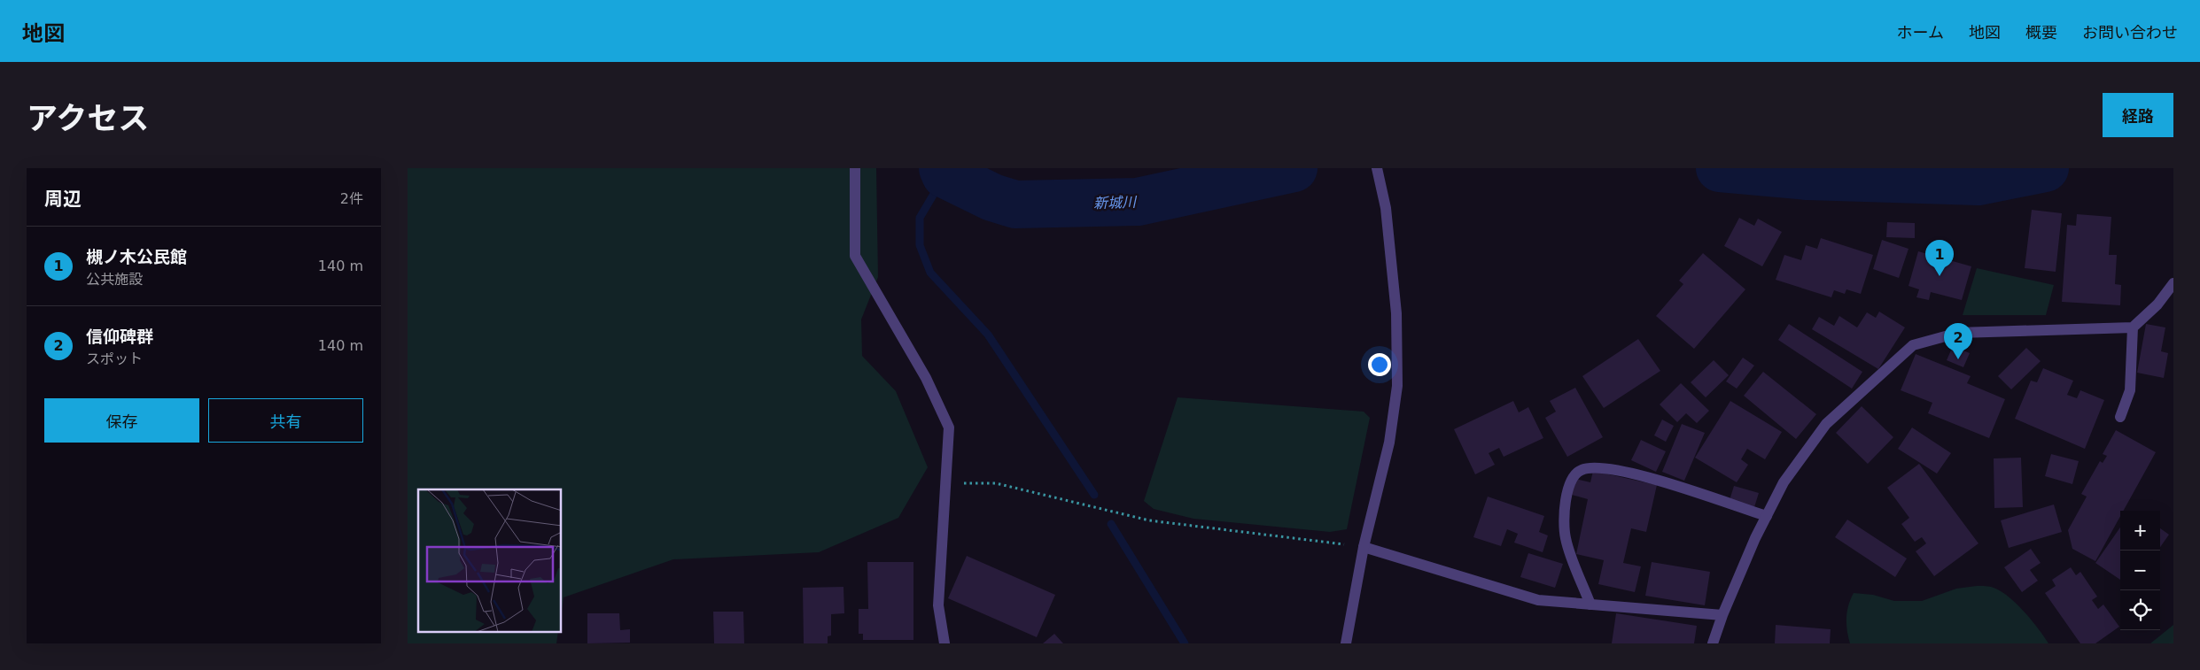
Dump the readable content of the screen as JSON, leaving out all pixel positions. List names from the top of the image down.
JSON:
{
  "water": ["新城川"],
  "page": {
    "header": "地図",
    "nav": [
      "ホーム",
      "地図",
      "概要",
      "お問い合わせ"
    ],
    "title": "アクセス",
    "buttons": [
      "経路",
      ["保存", "共有"]
    ],
    "heading": ["周辺", "2件"],
    "list": [
      {
        "mark": "1",
        "name": "槻ノ木公民館",
        "note": "公共施設",
        "value": "140 m"
      },
      {
        "mark": "2",
        "name": "信仰碑群",
        "note": "スポット",
        "value": "140 m"
      }
    ],
    "pins": ["1", "2"],
    "map_buttons": ["+", "−"]
  }
}
